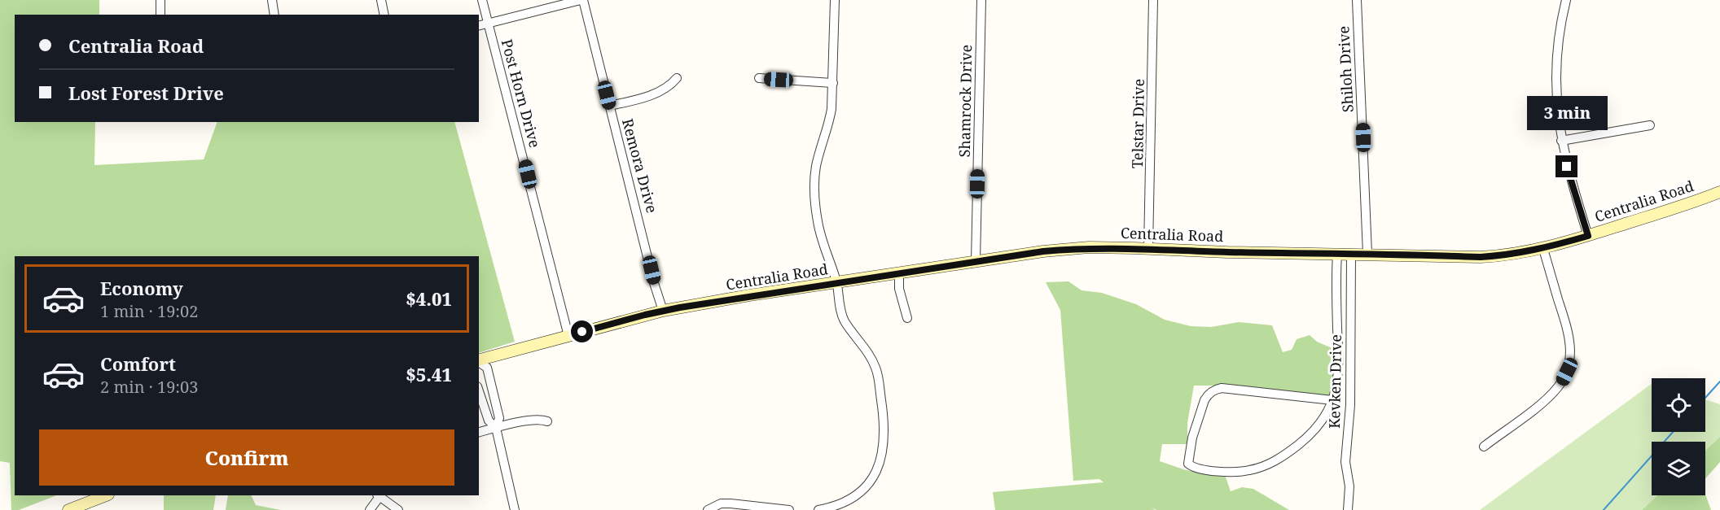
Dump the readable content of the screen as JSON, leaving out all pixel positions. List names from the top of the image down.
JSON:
{
  "streets": {
    "main road": ["Centralia Road"],
    "street": [
      "Shiloh Drive",
      "Post Horn Drive",
      "Shamrock Drive",
      "Telstar Drive",
      "Remora Drive",
      "Kevken Drive"
    ]
  },
  "crossings": [
    ["Shiloh Drive", "Centralia Road"],
    ["Post Horn Drive", "Centralia Road"],
    ["Shamrock Drive", "Centralia Road"],
    ["Telstar Drive", "Centralia Road"],
    ["Remora Drive", "Centralia Road"],
    ["Centralia Road", "Kevken Drive"]
  ],
  "page": {
    "banner": ["Centralia Road", "Lost Forest Drive"],
    "bubble": "3 min",
    "list": [
      {
        "name": "Economy",
        "note": "1 min · 19:02",
        "value": "$4.01"
      },
      {
        "name": "Comfort",
        "note": "2 min · 19:03",
        "value": "$5.41"
      }
    ],
    "buttons": "Confirm"
  }
}
